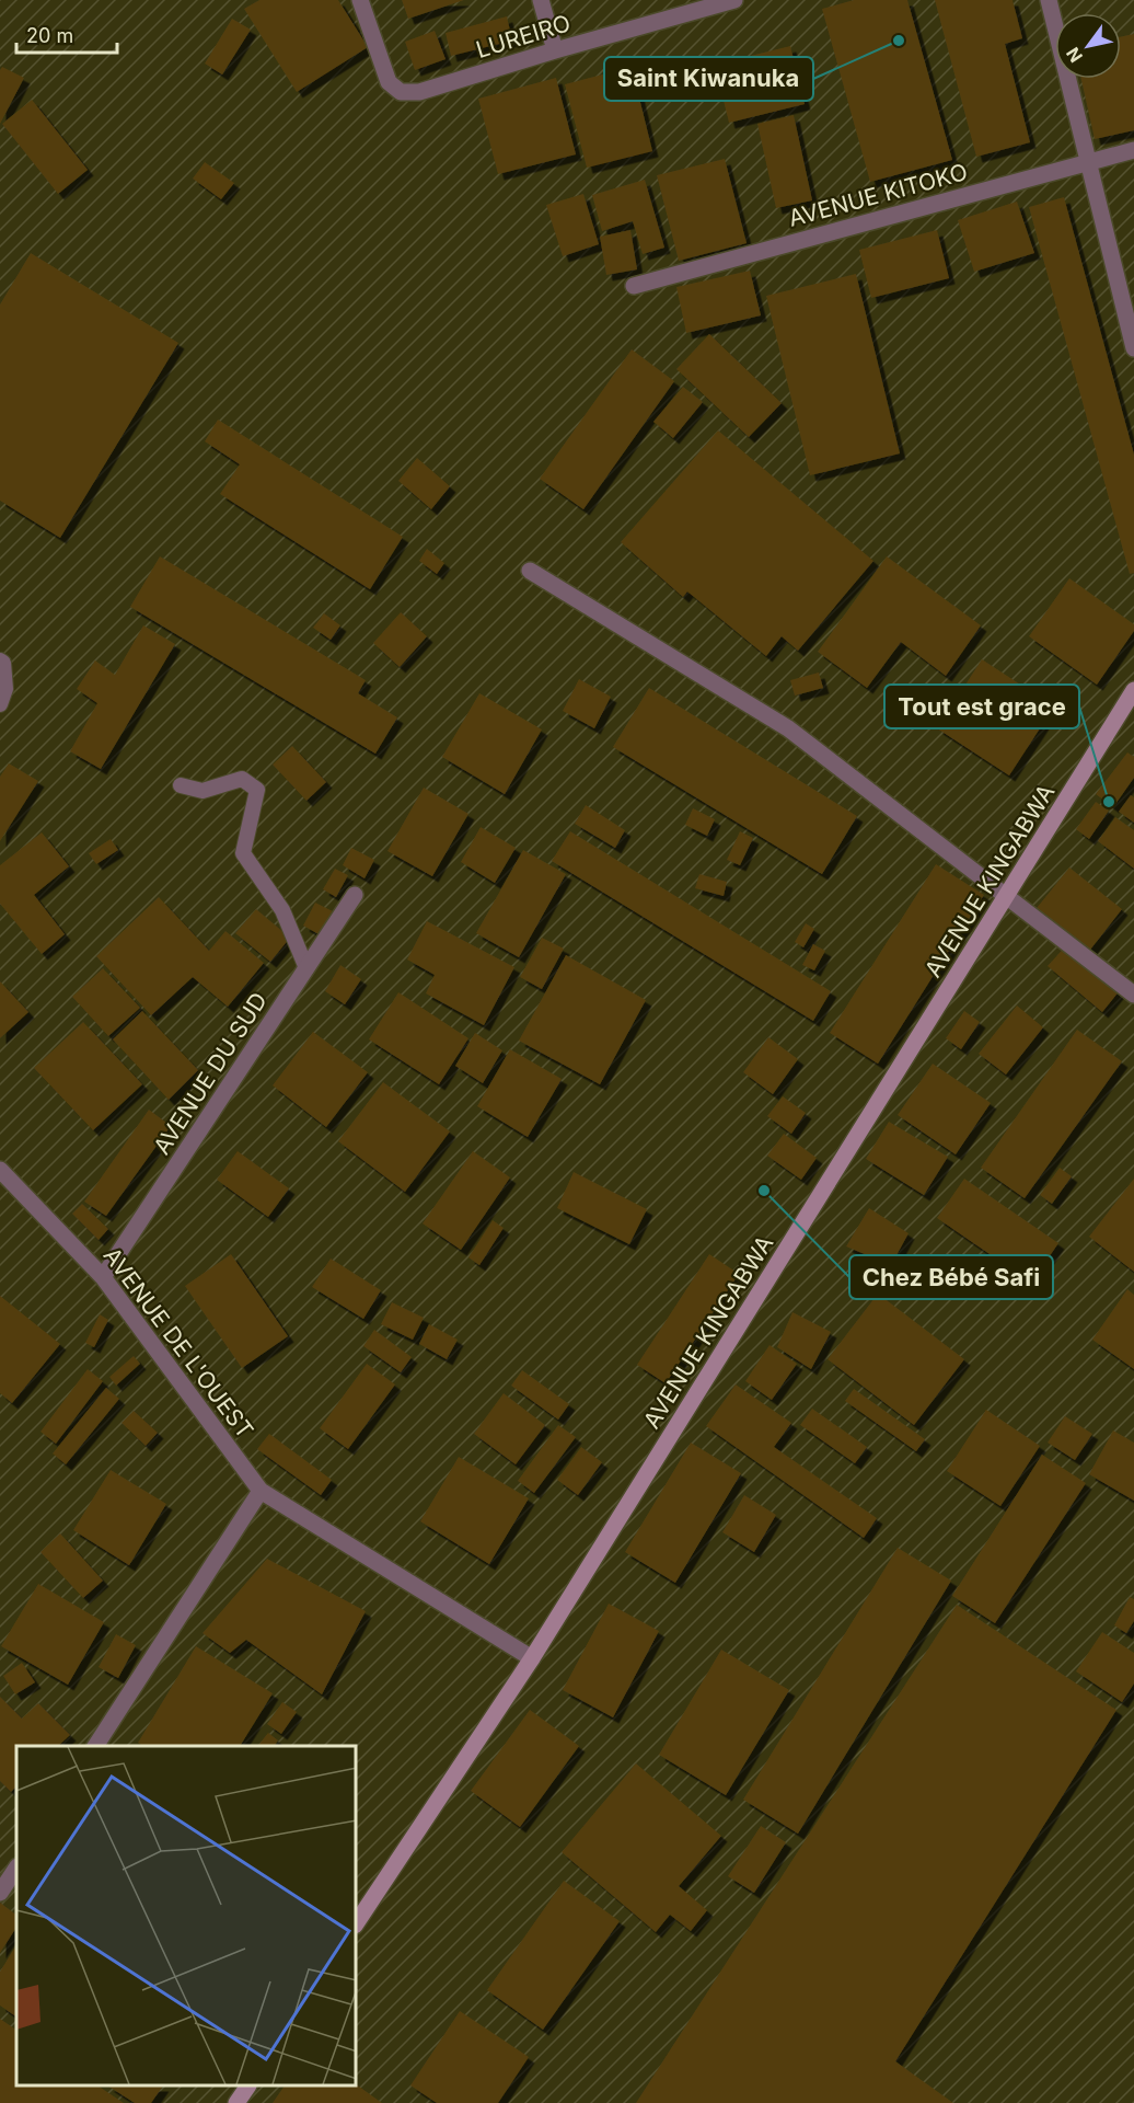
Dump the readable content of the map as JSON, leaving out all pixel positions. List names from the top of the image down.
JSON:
{
  "streets": {
    "street": [
      "LUREIRO",
      "AVENUE KITOKO",
      "AVENUE KINGABWA",
      "AVENUE DU SUD",
      "AVENUE DE L'OUEST"
    ]
  },
  "crossings": [
    ["AVENUE KINGABWA", "AVENUE DE L'OUEST"],
    ["AVENUE DU SUD", "AVENUE DE L'OUEST"]
  ],
  "places": ["Saint Kiwanuka", "Tout est grace", "Chez Bébé Safi"],
  "scale_bar": "20 m",
  "north": "bottom left"
}
